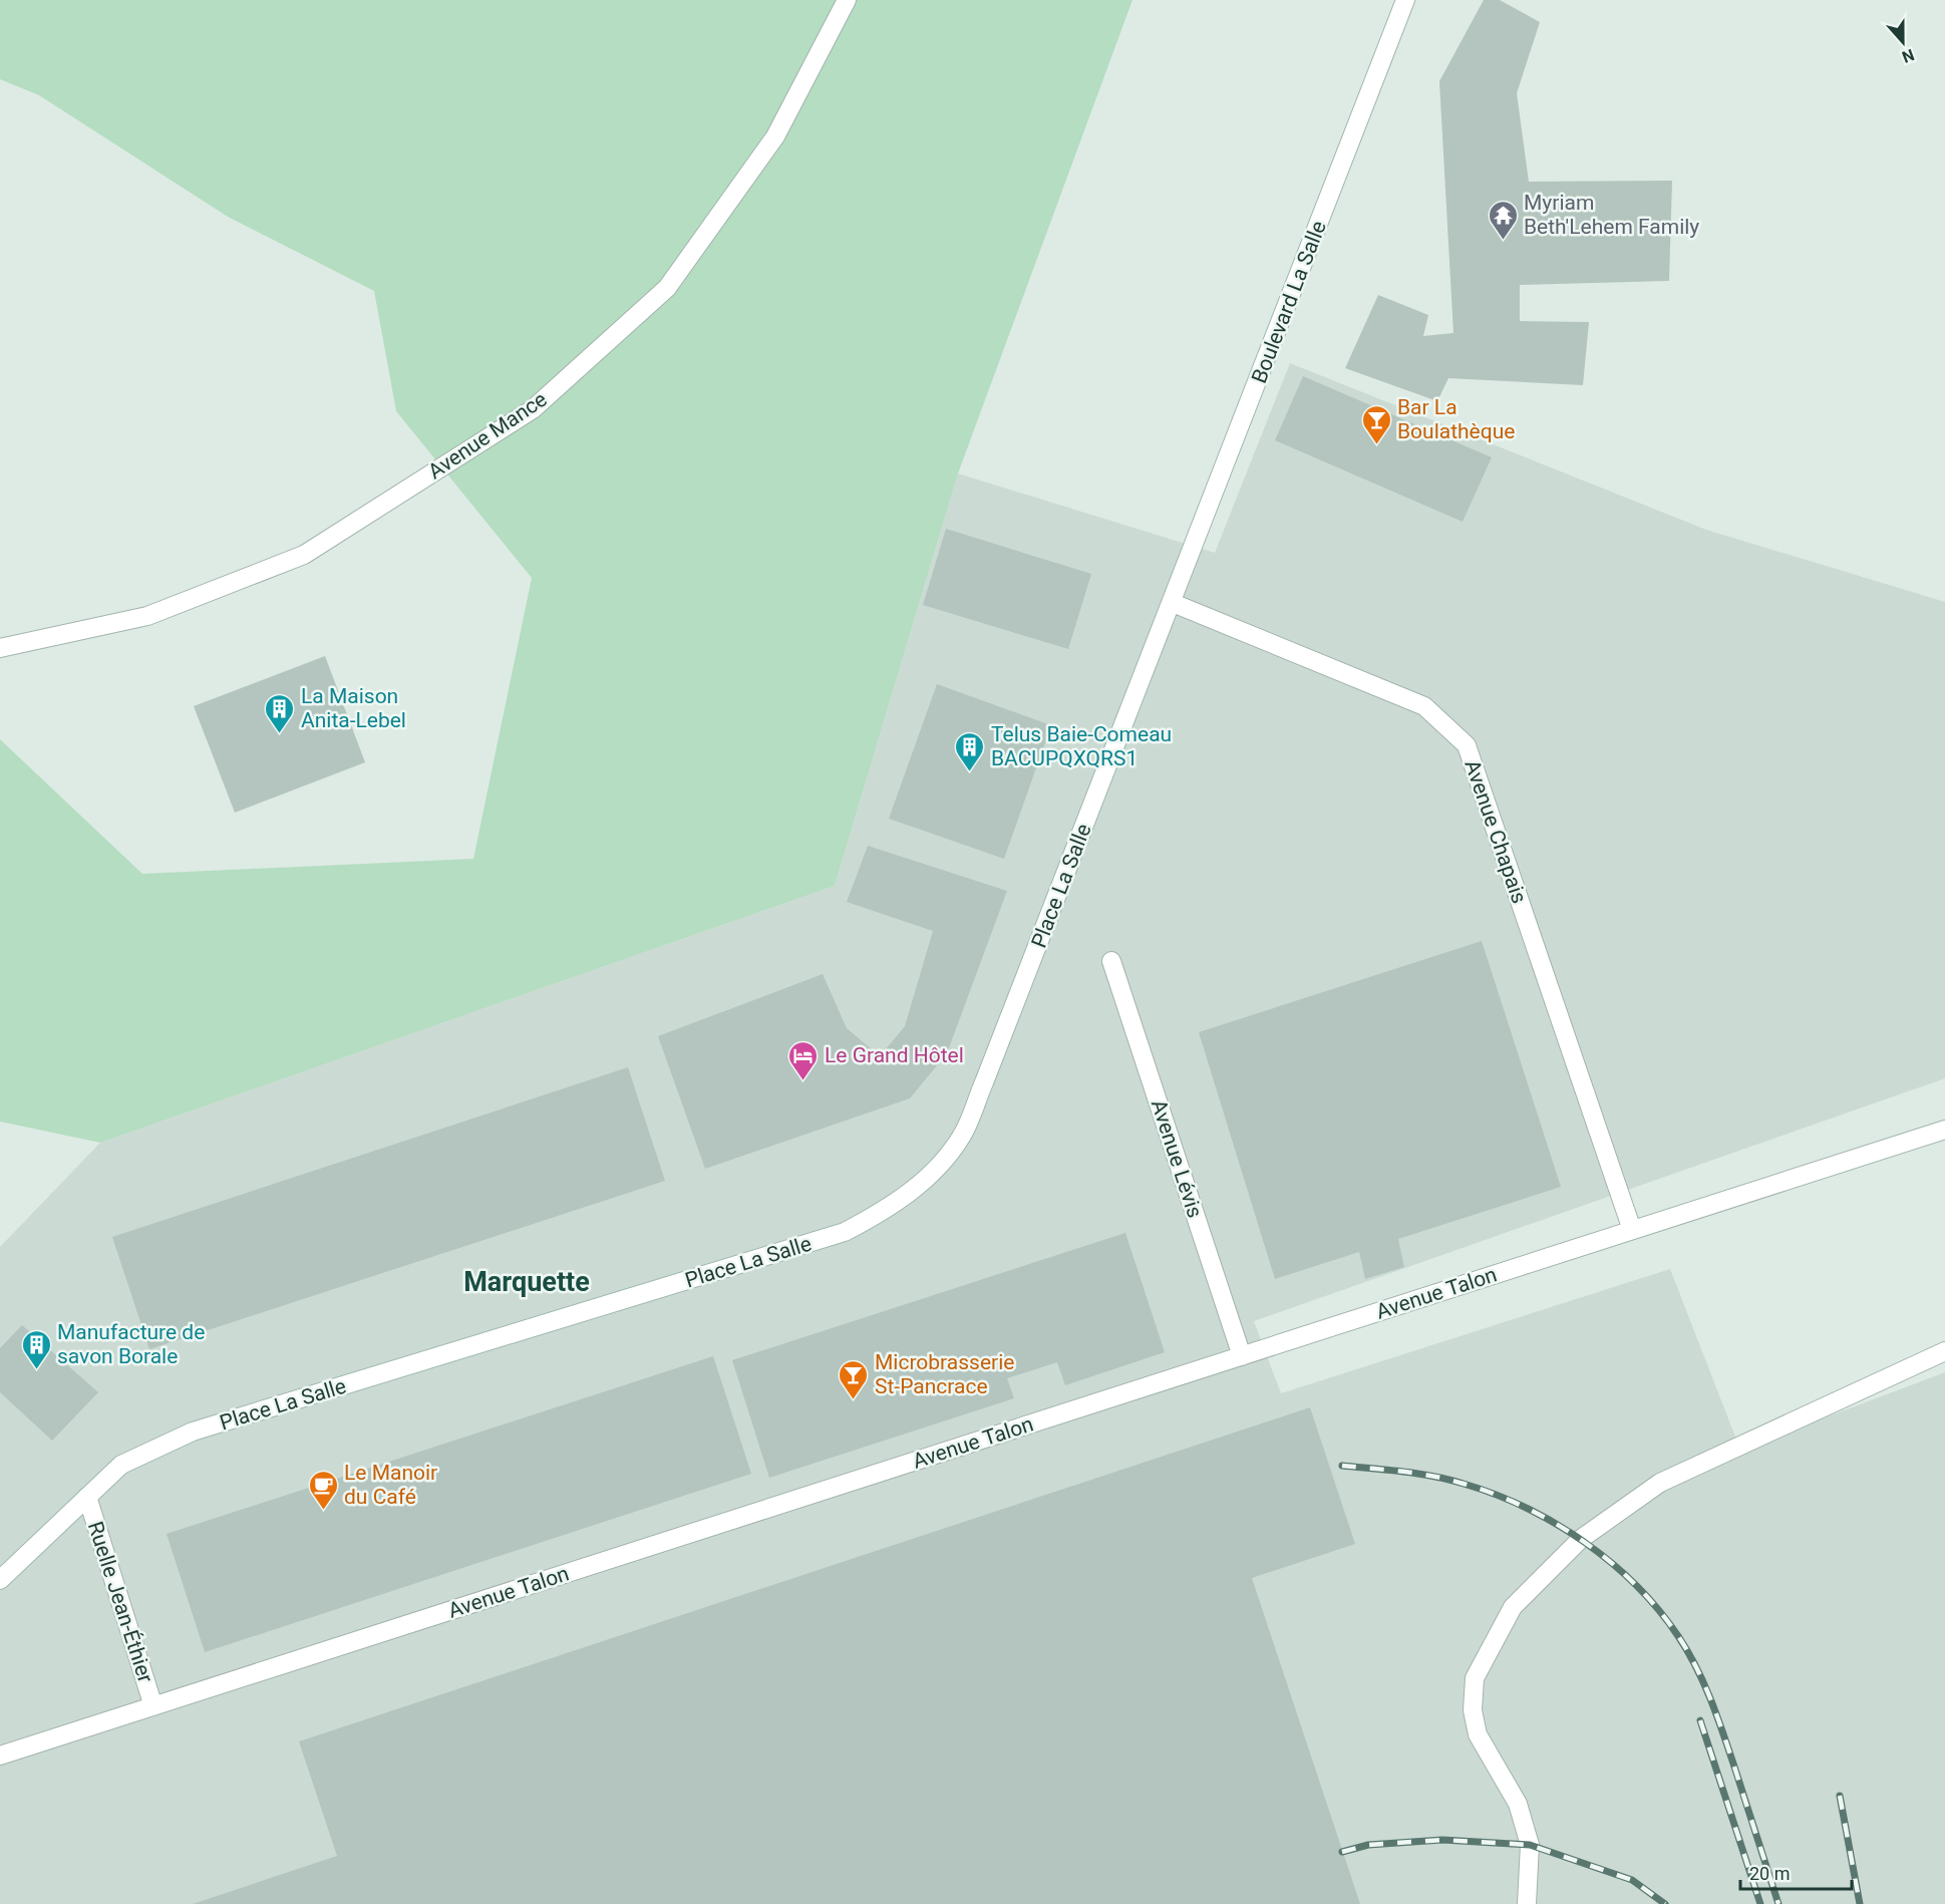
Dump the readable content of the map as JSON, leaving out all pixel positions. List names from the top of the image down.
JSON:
{
  "streets": {
    "street": [
      "Boulevard La Salle",
      "Avenue Mance",
      "Avenue Chapais",
      "Place La Salle",
      "Avenue Lévis",
      "Avenue Talon",
      "Ruelle Jean-Éthier"
    ]
  },
  "crossings": [
    ["Boulevard La Salle", "Avenue Chapais"],
    ["Boulevard La Salle", "Place La Salle"],
    ["Avenue Chapais", "Place La Salle"],
    ["Avenue Chapais", "Avenue Talon"],
    ["Place La Salle", "Ruelle Jean-Éthier"],
    ["Avenue Lévis", "Avenue Talon"],
    ["Avenue Talon", "Ruelle Jean-Éthier"]
  ],
  "districts": ["Marquette"],
  "places": {
    "temple": ["Myriam Beth'Lehem Family"],
    "bar": ["Bar La Boulathèque", "Microbrasserie St-Pancrace"],
    "building": ["La Maison Anita-Lebel", "Telus Baie-Comeau BACUPQXQRS1", "Manufacture de savon Borale"],
    "hotel": ["Le Grand Hôtel"],
    "cafe": ["Le Manoir du Café"]
  },
  "scale_bar": "20 m",
  "north": "bottom"
}
